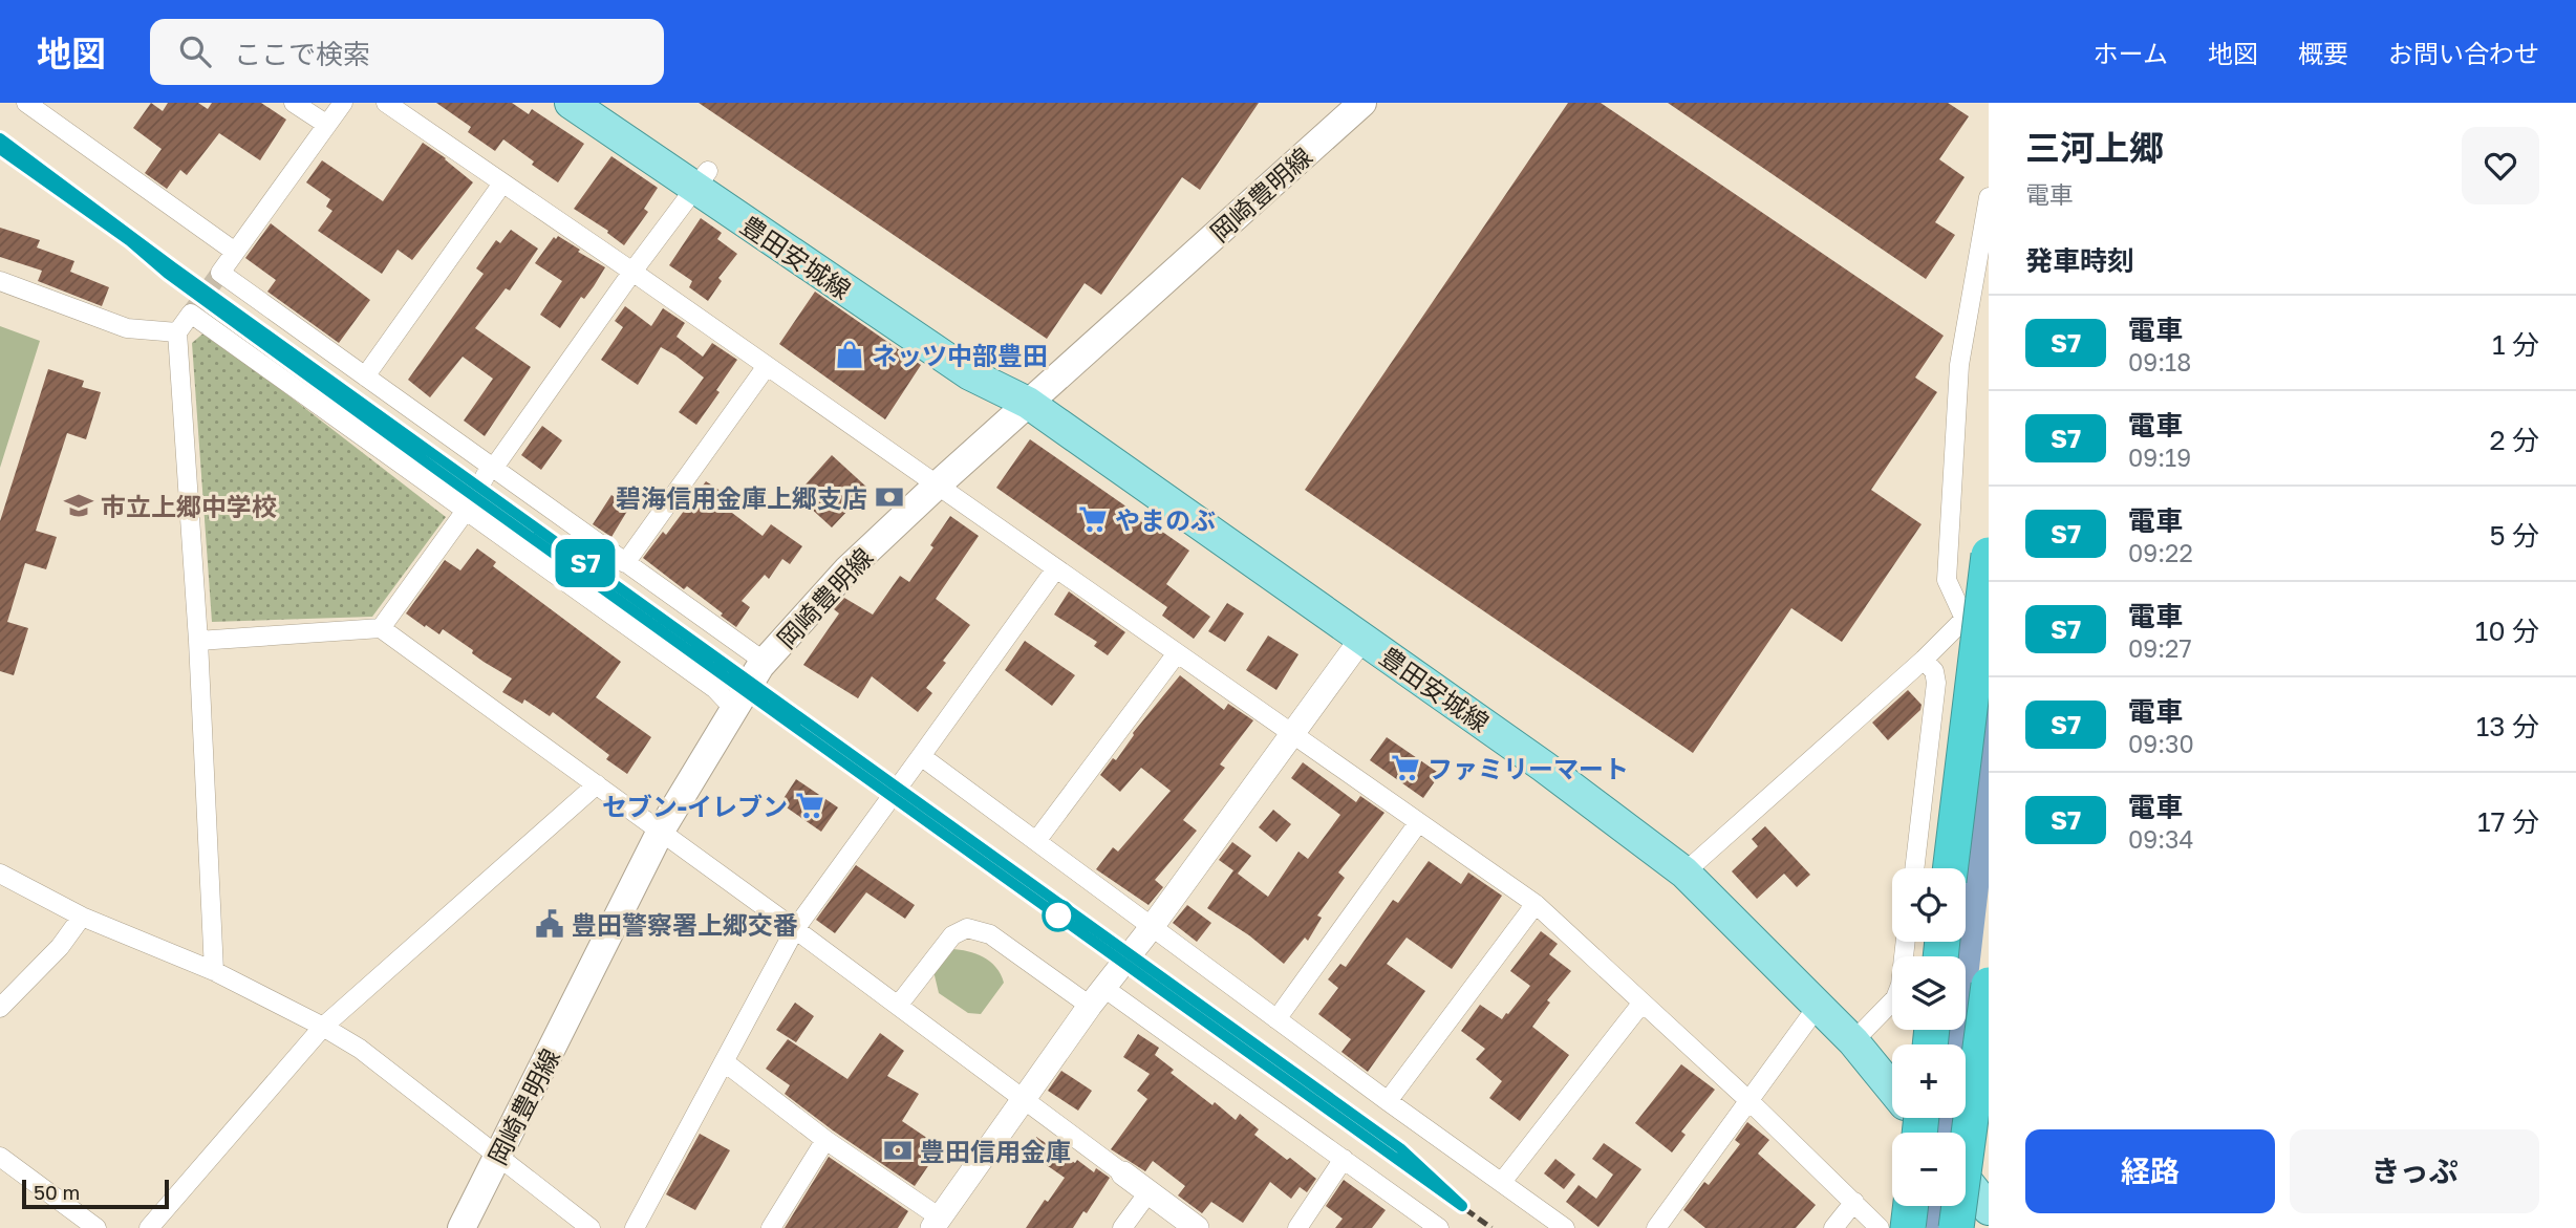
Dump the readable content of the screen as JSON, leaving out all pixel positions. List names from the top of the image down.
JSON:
{
  "streets": {
    "main road": ["岡崎豊明線", "豊田安城線"]
  },
  "crossings": [
    ["岡崎豊明線", "豊田安城線"]
  ],
  "places": {
    "shop": ["ネッツ中部豊田"],
    "bank": ["碧海信用金庫上郷支店", "豊田信用金庫"],
    "school or university": ["市立上郷中学校"],
    "supermarket": ["やまのぶ", "ファミリーマート", "セブン-イレブン"],
    "public building": ["豊田警察署上郷交番"]
  },
  "scale_bar": "50 m",
  "page": {
    "header": "地図",
    "search": "ここで検索",
    "nav": [
      "ホーム",
      "地図",
      "概要",
      "お問い合わせ"
    ],
    "on_map": "S7",
    "heading": [
      ["三河上郷", "電車"],
      "発車時刻"
    ],
    "list": [
      {
        "mark": "S7",
        "name": "電車",
        "note": "09:18",
        "value": "1 分"
      },
      {
        "mark": "S7",
        "name": "電車",
        "note": "09:19",
        "value": "2 分"
      },
      {
        "mark": "S7",
        "name": "電車",
        "note": "09:22",
        "value": "5 分"
      },
      {
        "mark": "S7",
        "name": "電車",
        "note": "09:27",
        "value": "10 分"
      },
      {
        "mark": "S7",
        "name": "電車",
        "note": "09:30",
        "value": "13 分"
      },
      {
        "mark": "S7",
        "name": "電車",
        "note": "09:34",
        "value": "17 分"
      }
    ],
    "map_buttons": ["+", "−"],
    "buttons": ["経路", "きっぷ"],
    "scale": "50 m"
  }
}
